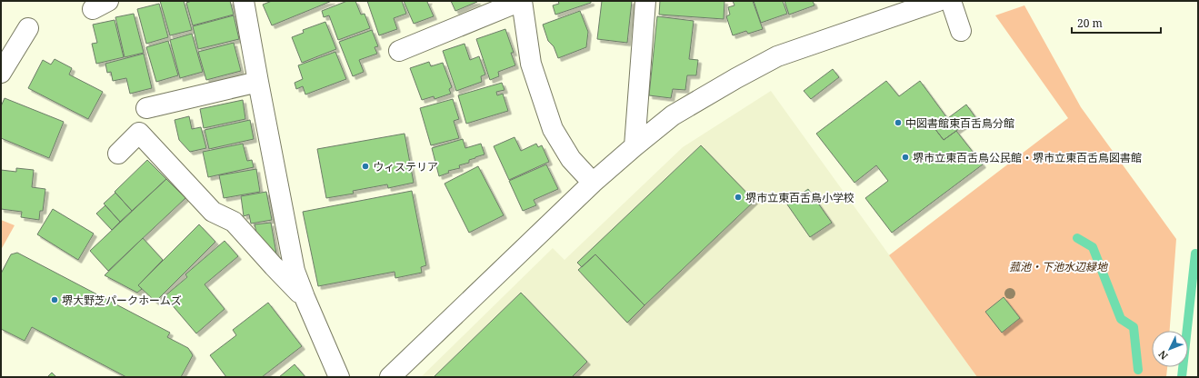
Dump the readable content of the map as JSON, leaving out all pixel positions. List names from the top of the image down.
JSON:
{
  "parks": ["菰池・下池水辺緑地"],
  "places": [
    "中図書館東百舌鳥分館",
    "堺市立東百舌鳥公民館・堺市立東百舌鳥図書館",
    "ウィステリア",
    "堺市立東百舌鳥小学校",
    "堺大野芝パークホームズ"
  ],
  "scale_bar": "20 m",
  "north": "bottom left"
}
